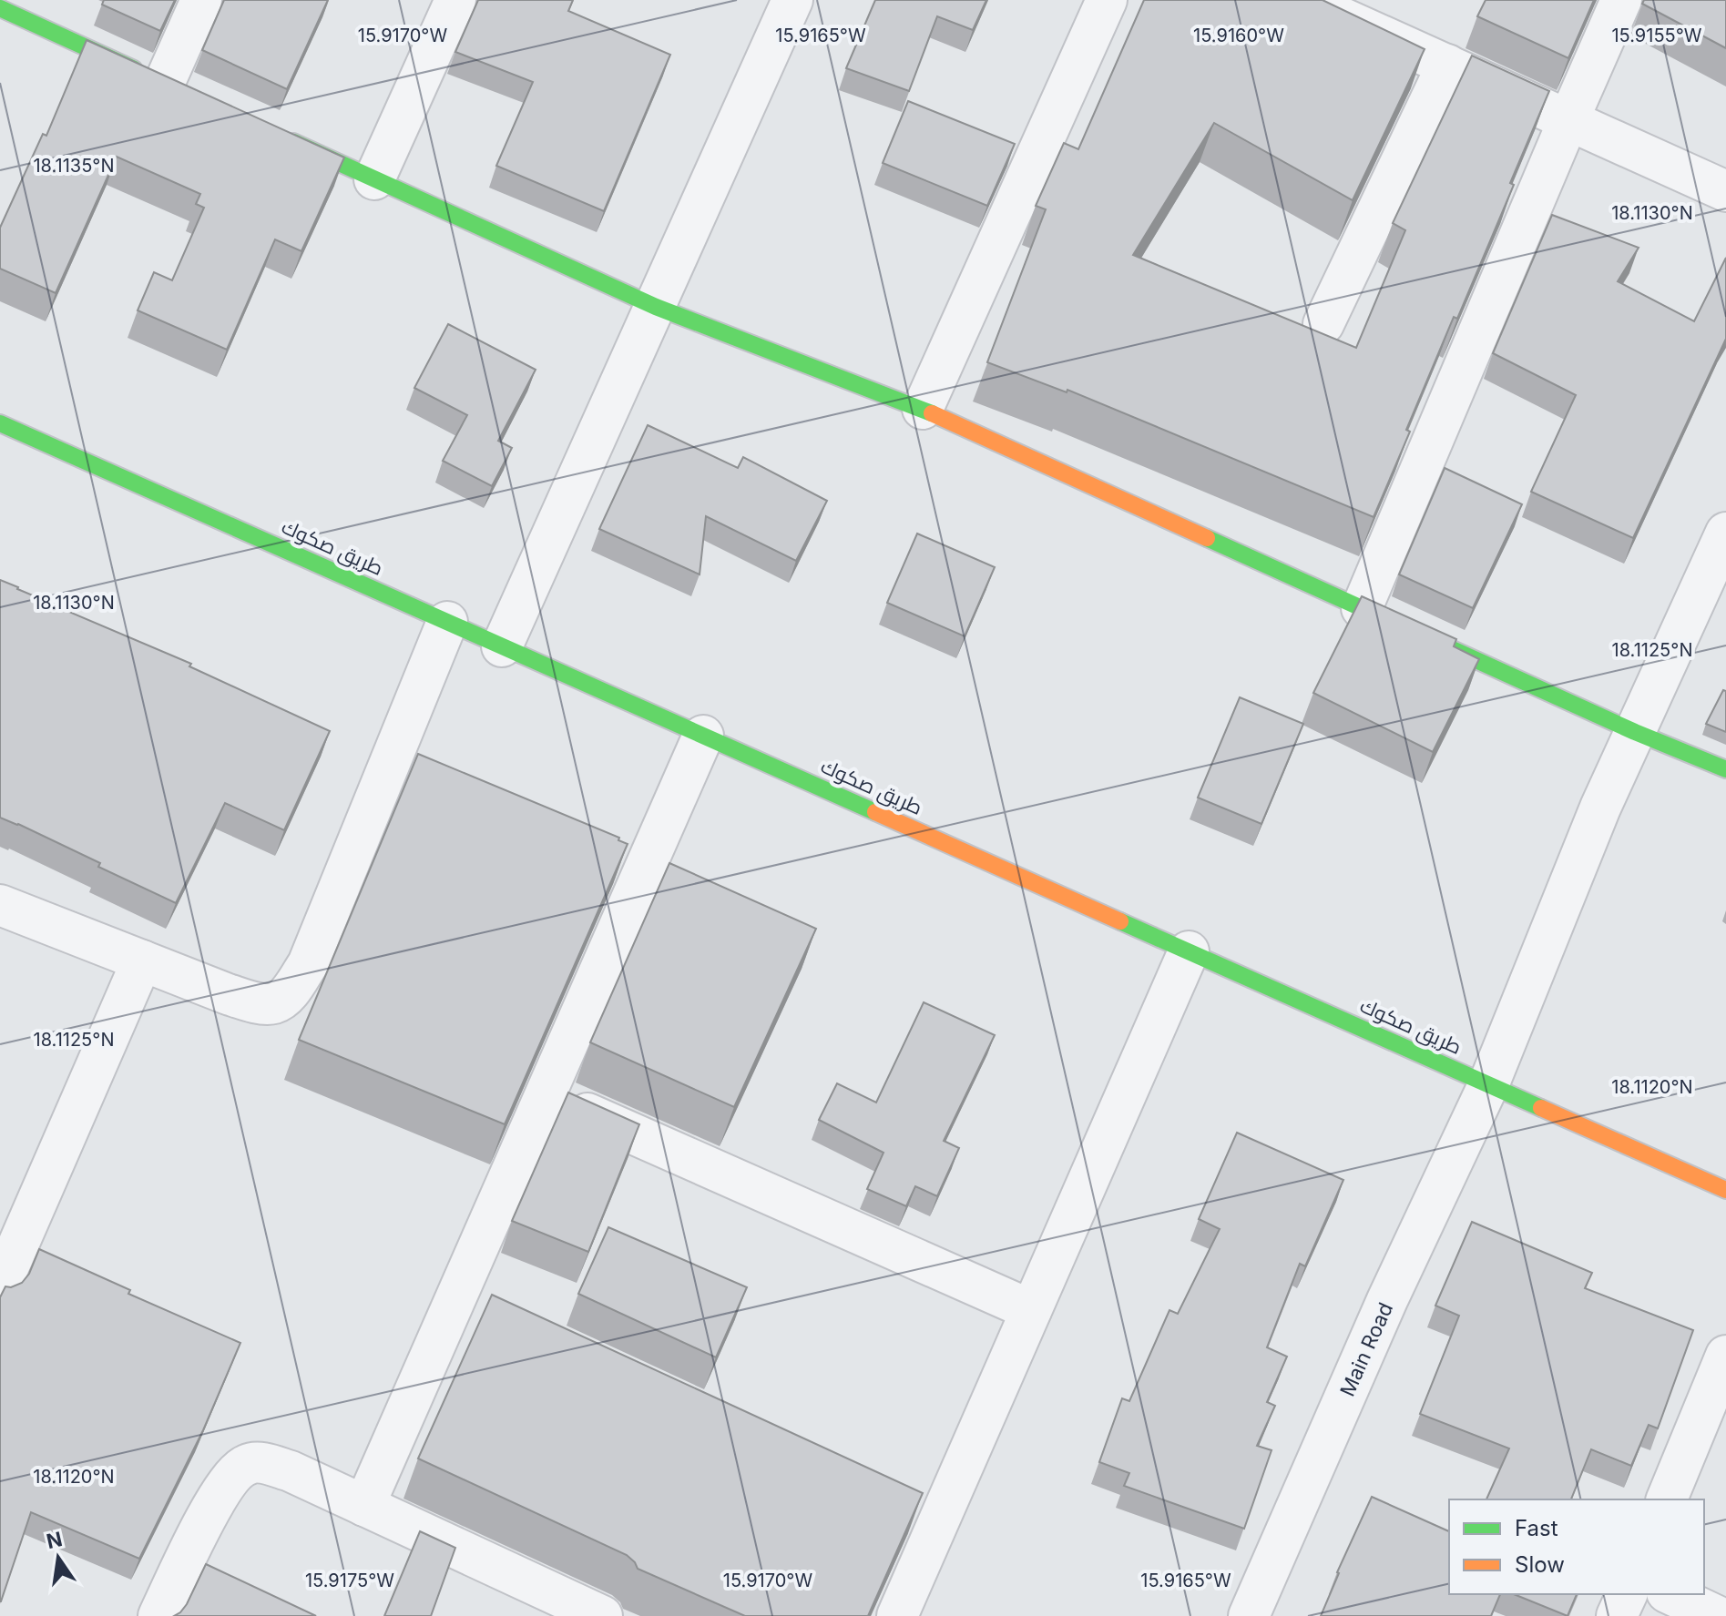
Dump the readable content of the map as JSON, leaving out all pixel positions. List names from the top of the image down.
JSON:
{
  "streets": {
    "street": ["طريق صكوك", "Main Road"]
  },
  "crossings": [
    ["طريق صكوك", "Main Road"]
  ],
  "legend": ["Fast", "Slow"],
  "north": "top",
  "coordinates": [
    "15.9170°W",
    "15.9165°W",
    "15.9160°W",
    "15.9155°W",
    "18.1135°N",
    "18.1130°N",
    "18.1125°N",
    "18.1120°N",
    "15.9175°W"
  ]
}
